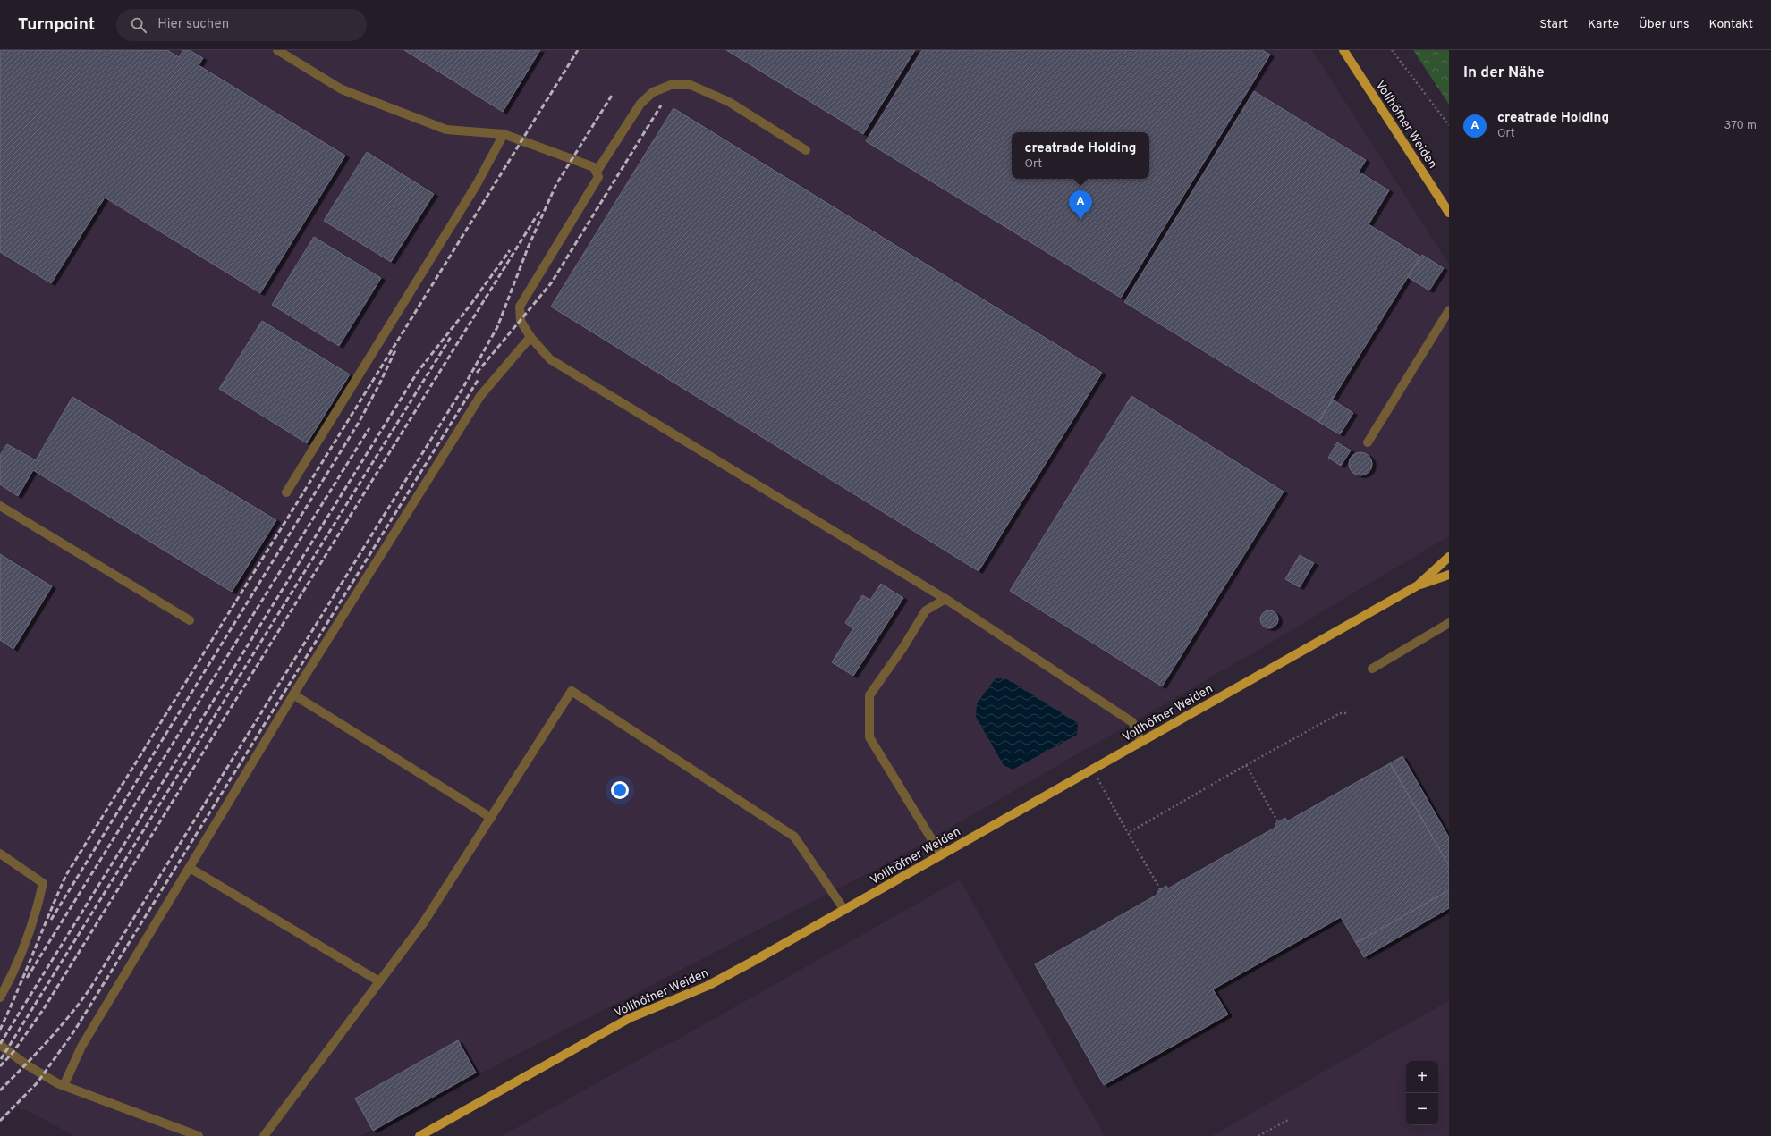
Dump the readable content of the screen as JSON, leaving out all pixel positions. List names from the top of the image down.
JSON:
{
  "streets": {
    "main road": ["Vollhöfner Weiden"]
  },
  "page": {
    "header": "Turnpoint",
    "search": "Hier suchen",
    "nav": [
      "Start",
      "Karte",
      "Über uns",
      "Kontakt"
    ],
    "heading": "In der Nähe",
    "list": [
      {
        "mark": "A",
        "name": "creatrade Holding",
        "note": "Ort",
        "value": "370 m"
      }
    ],
    "popup": ["creatrade Holding", "Ort"],
    "pins": "A",
    "map_buttons": ["+", "−"]
  }
}
